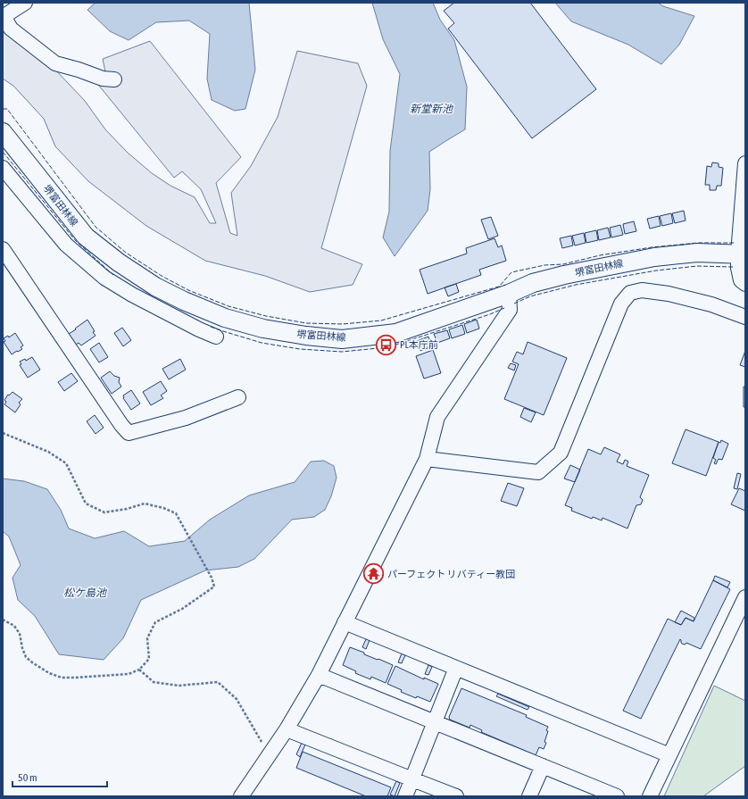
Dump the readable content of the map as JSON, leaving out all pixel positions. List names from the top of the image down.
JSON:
{
  "streets": {
    "main road": ["堺富田林線"]
  },
  "water": ["新堂新池", "松ケ島池"],
  "places": {
    "bus stop": ["PL本庁前"],
    "temple": ["パーフェクト リバティー教団"]
  },
  "scale_bar": "50 m"
}
